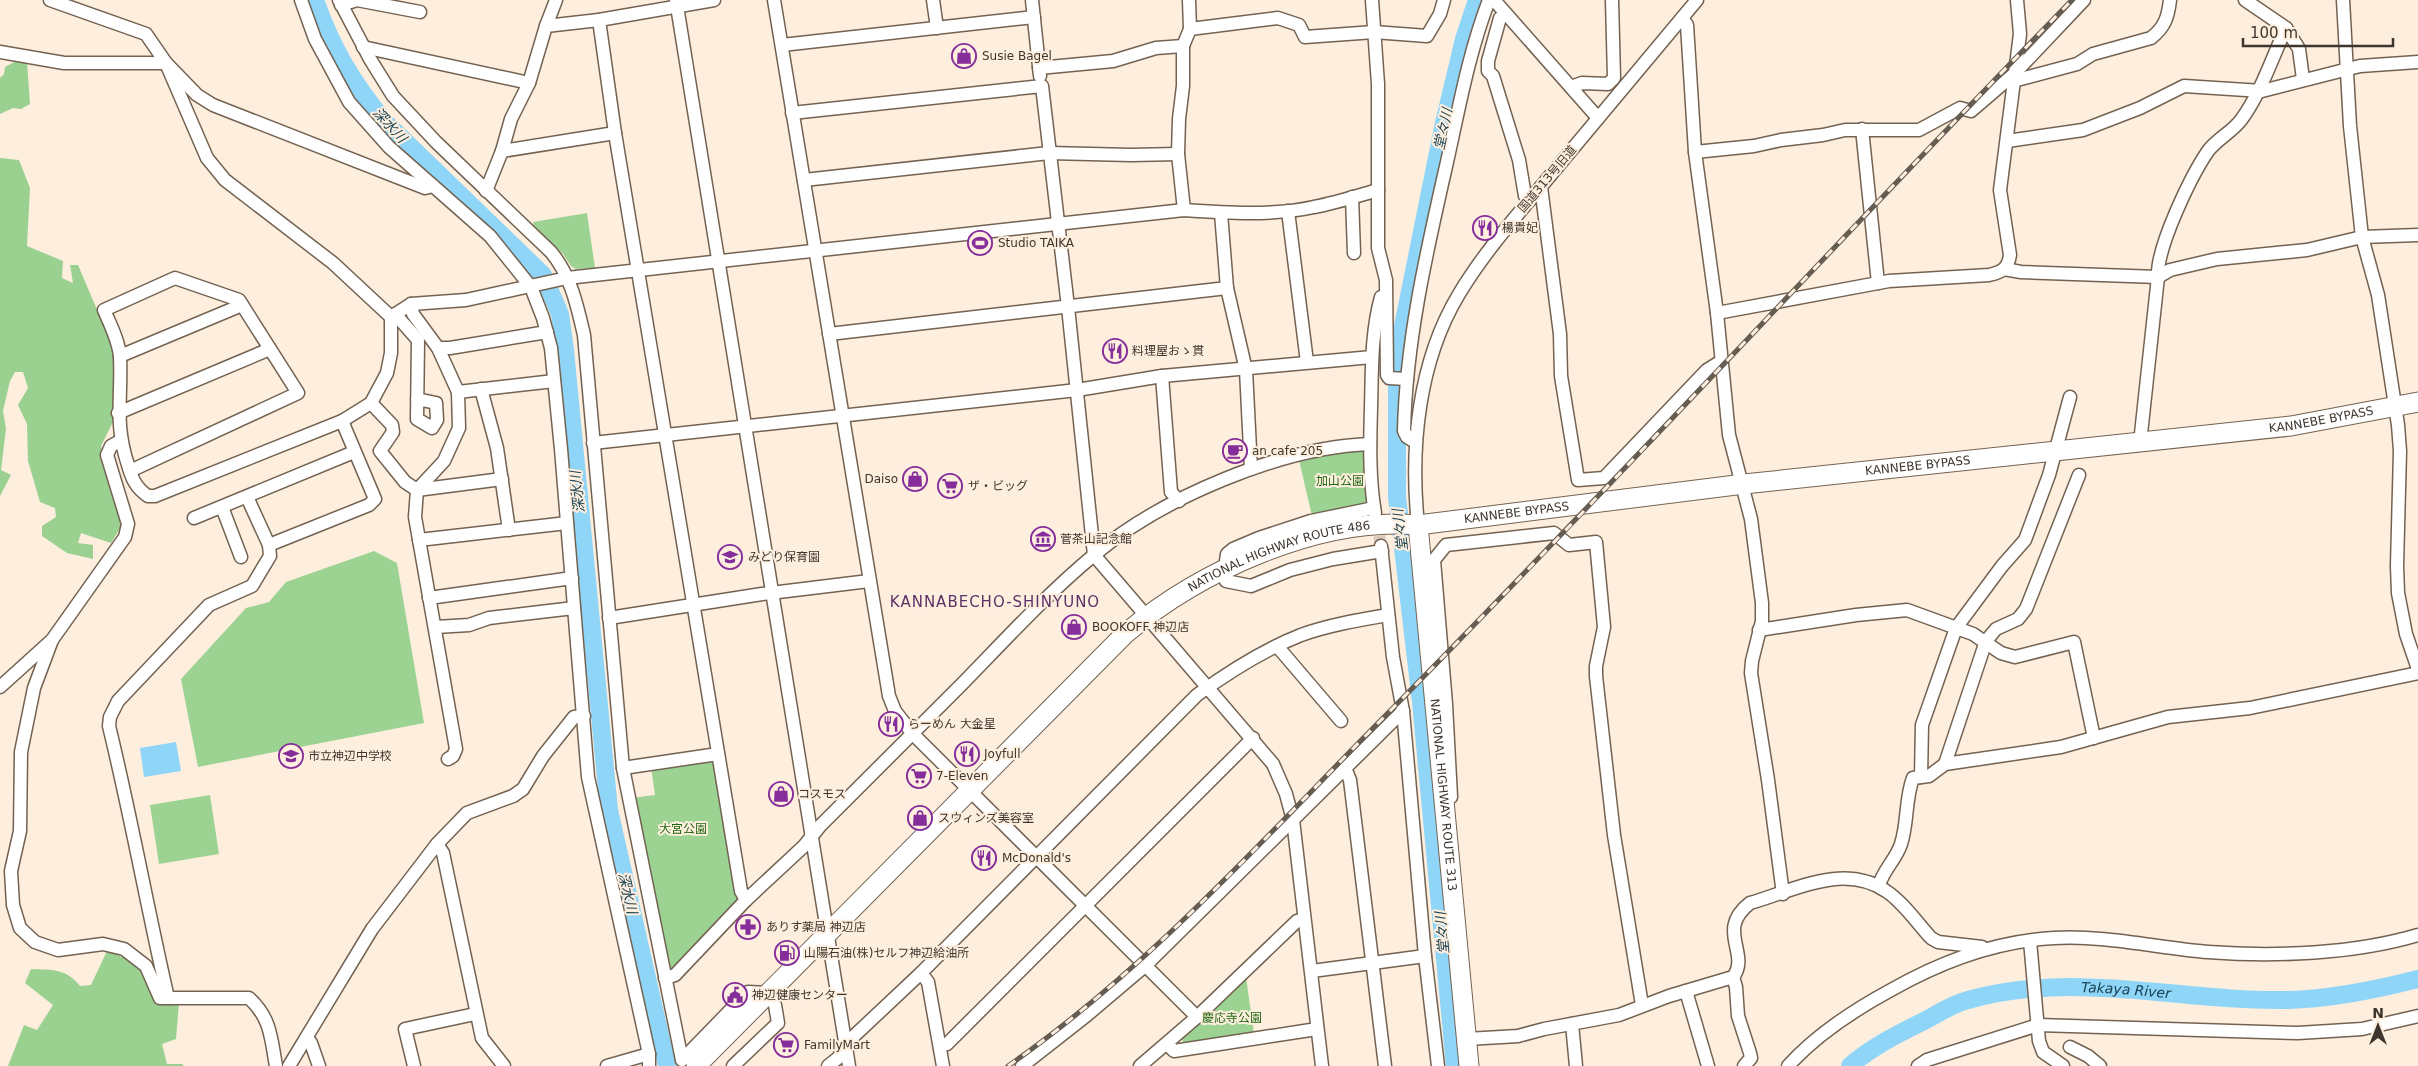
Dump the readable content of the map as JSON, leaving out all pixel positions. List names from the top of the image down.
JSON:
{
  "streets": {
    "highway": ["KANNEBE BYPASS", "NATIONAL HIGHWAY ROUTE 486", "NATIONAL HIGHWAY ROUTE 313"],
    "street": ["国道313号旧道"]
  },
  "crossings": [
    ["国道313号旧道", "KANNEBE BYPASS"],
    ["国道313号旧道", "NATIONAL HIGHWAY ROUTE 486"],
    ["国道313号旧道", "NATIONAL HIGHWAY ROUTE 313"],
    ["KANNEBE BYPASS", "NATIONAL HIGHWAY ROUTE 486"],
    ["KANNEBE BYPASS", "NATIONAL HIGHWAY ROUTE 313"],
    ["NATIONAL HIGHWAY ROUTE 486", "NATIONAL HIGHWAY ROUTE 313"]
  ],
  "districts": ["KANNABECHO-SHINYUNO"],
  "water": ["深水川", "堂々川", "Takaya River"],
  "parks": ["加山公園", "大宮公園", "慶応寺公園"],
  "places": {
    "shop": [
      "Susie Bagel",
      "Daiso",
      "BOOKOFF 神辺店",
      "コスモス",
      "スウィンズ美容室"
    ],
    "restaurant": [
      "楊貴妃",
      "料理屋おゝ貫",
      "らーめん 大金星",
      "Joyfull",
      "McDonald's"
    ],
    "sports": ["Studio TAIKA"],
    "cafe": ["an cafe 205"],
    "supermarket": ["ザ・ビッグ", "7-Eleven", "FamilyMart"],
    "museum": ["菅茶山記念館"],
    "school or university": ["みどり保育園", "市立神辺中学校"],
    "pharmacy": ["ありす薬局 神辺店"],
    "fuel station": ["山陽石油(株)セルフ神辺給油所"],
    "public building": ["神辺健康センター"]
  },
  "scale_bar": "100 m",
  "north": "top"
}
